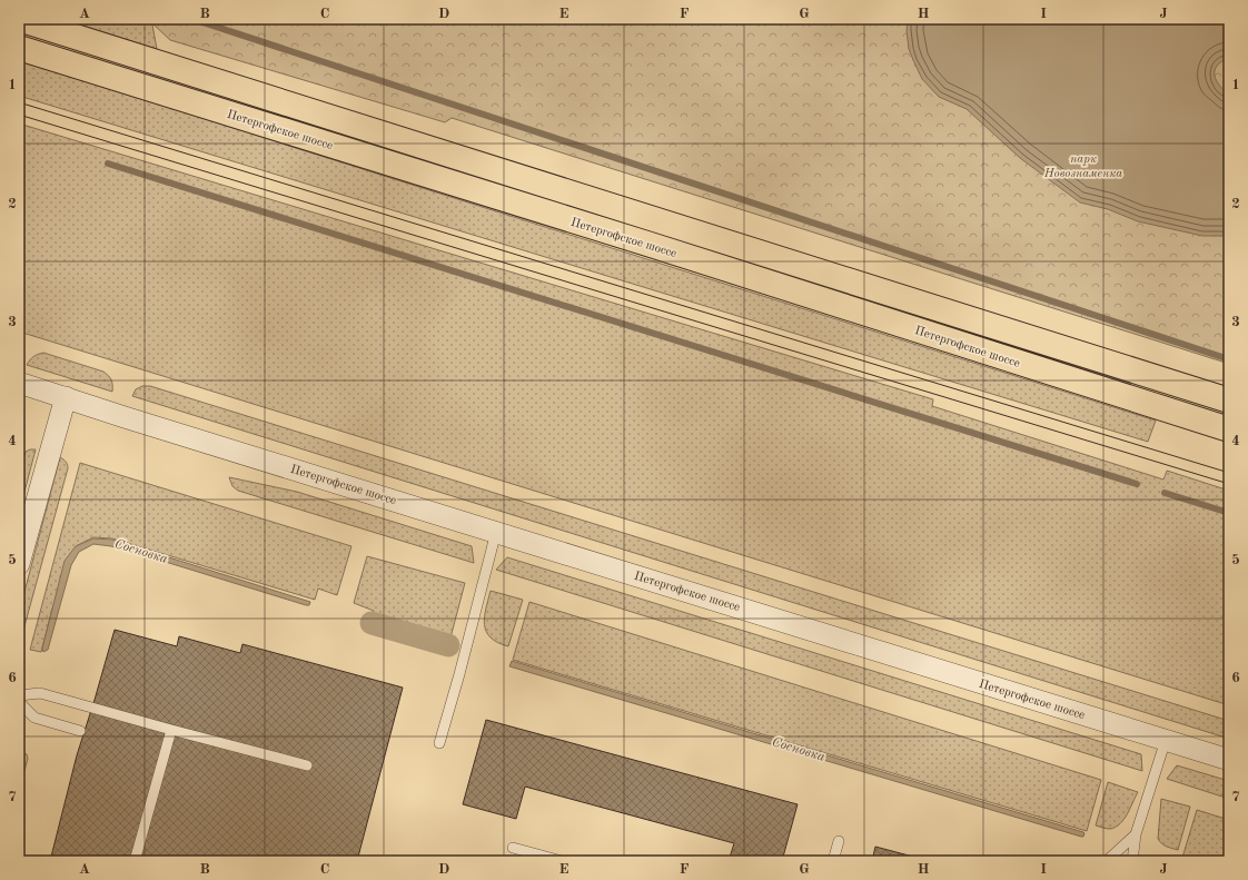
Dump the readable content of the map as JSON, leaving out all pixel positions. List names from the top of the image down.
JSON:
{
  "streets": {
    "main road": ["Петергофское шоссе"]
  },
  "water": ["Сосновка"],
  "parks": ["парк Новознаменка"],
  "grid": {
    "columns": [
      "A",
      "B",
      "C",
      "D",
      "E",
      "F",
      "G",
      "H",
      "I",
      "J"
    ],
    "rows": [
      "1",
      "2",
      "3",
      "4",
      "5",
      "6",
      "7"
    ]
  }
}
